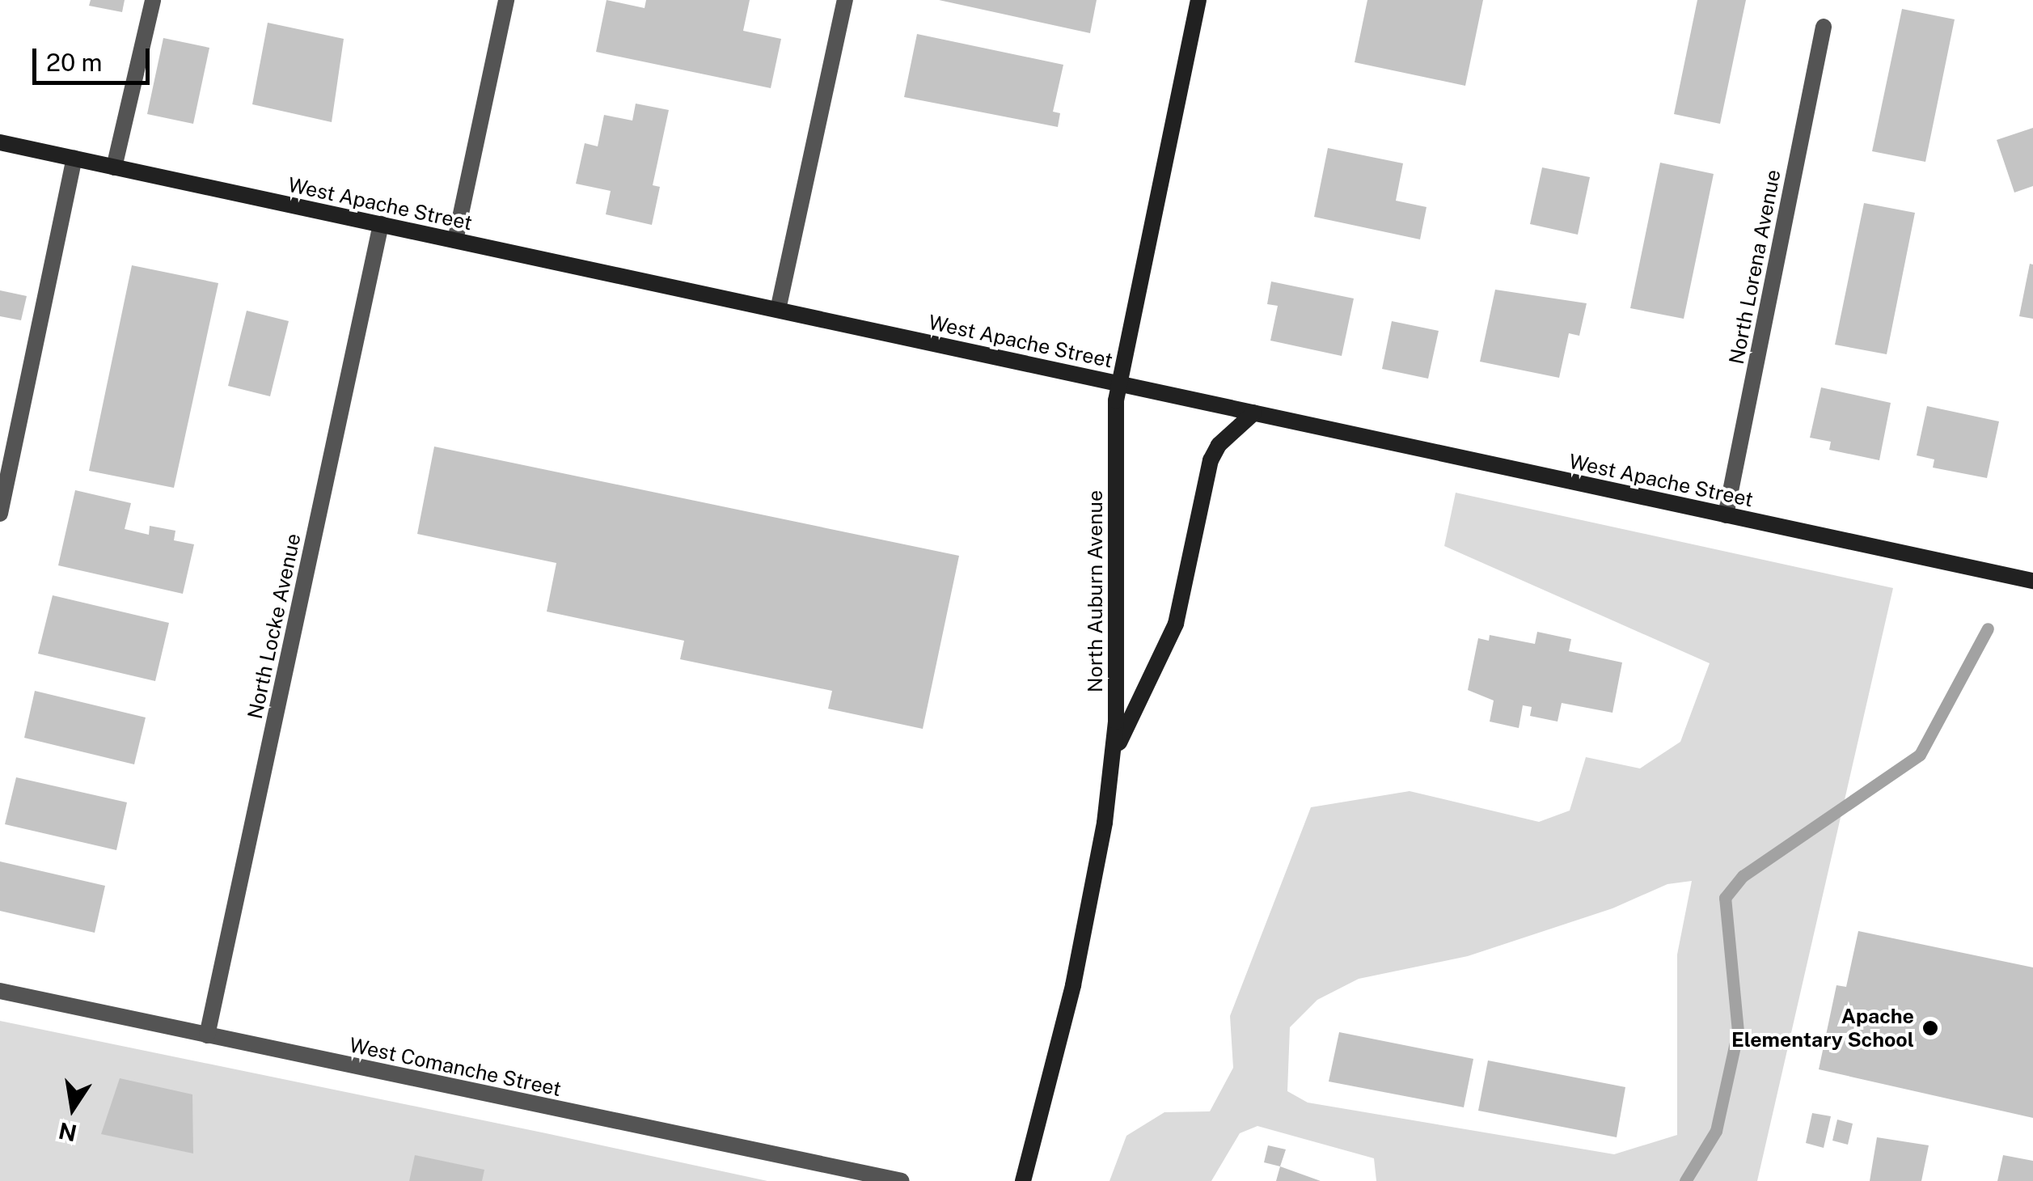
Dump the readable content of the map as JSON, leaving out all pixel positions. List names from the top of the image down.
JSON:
{
  "streets": {
    "main road": ["West Apache Street", "North Auburn Avenue"],
    "street": ["North Lorena Avenue", "North Locke Avenue", "West Comanche Street"]
  },
  "crossings": [
    ["West Apache Street", "North Lorena Avenue"],
    ["West Apache Street", "North Auburn Avenue"],
    ["West Apache Street", "North Locke Avenue"],
    ["North Locke Avenue", "West Comanche Street"]
  ],
  "places": ["Apache Elementary School"],
  "scale_bar": "20 m",
  "north": "bottom"
}
